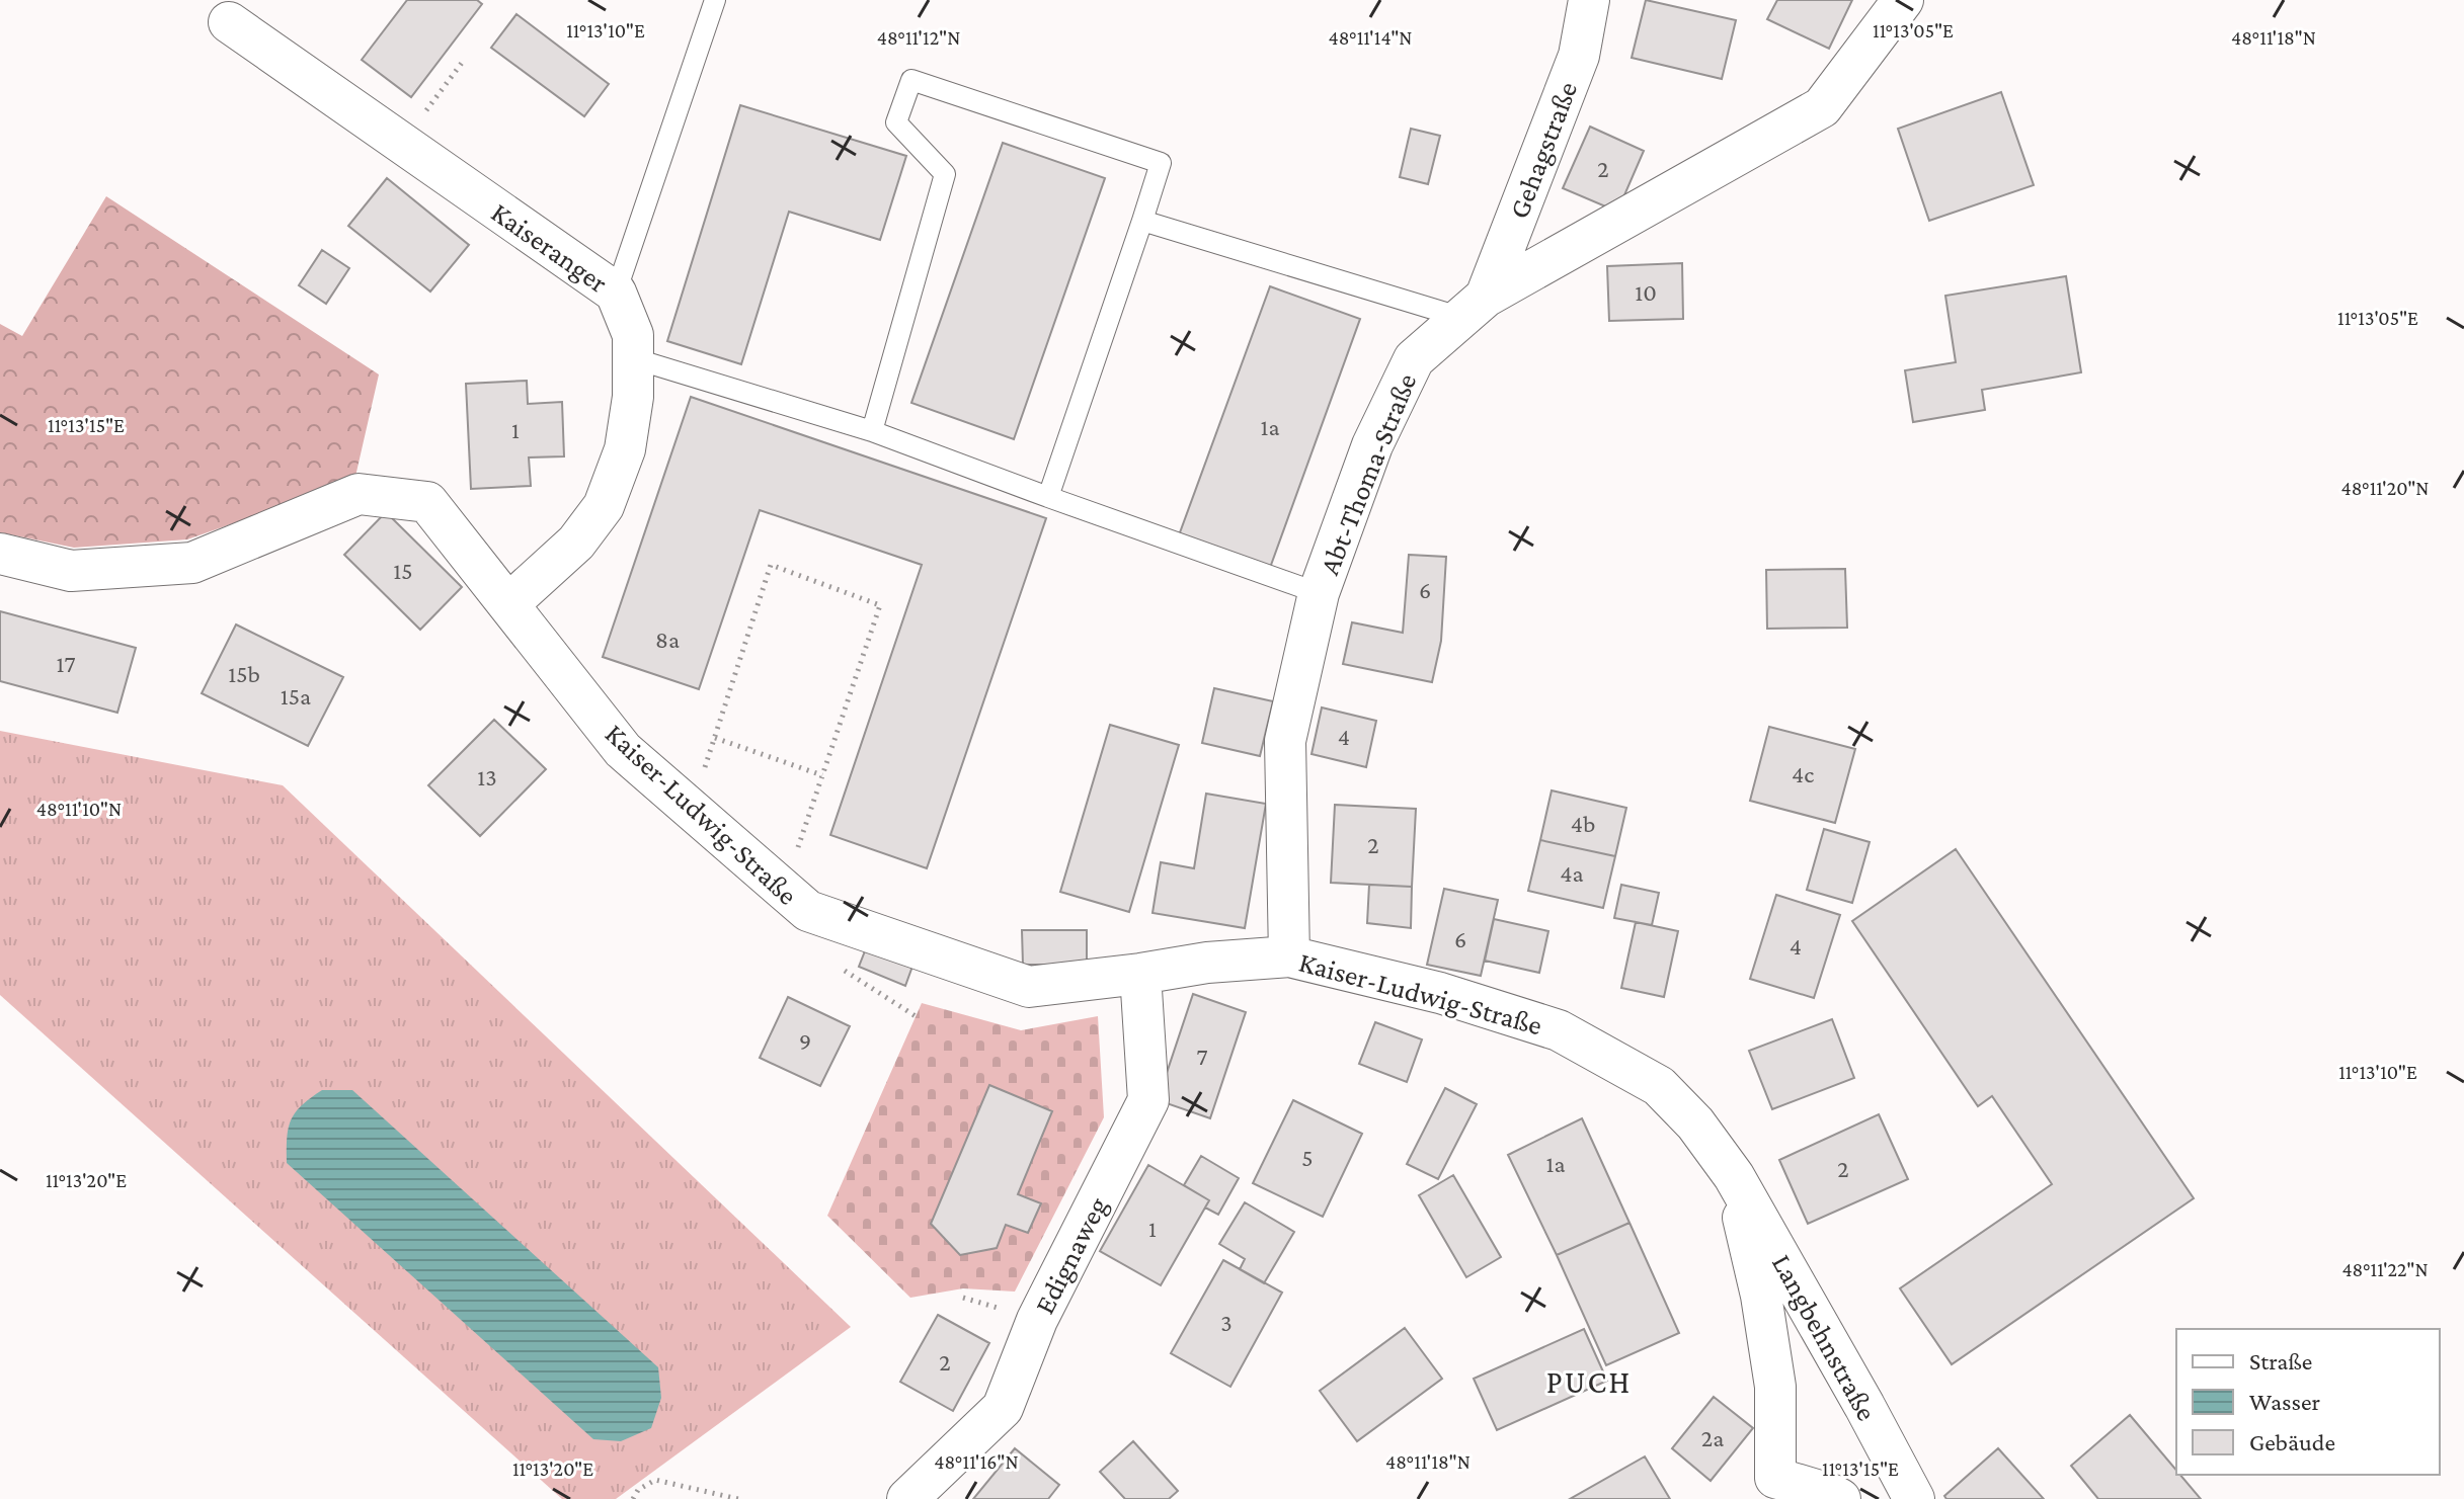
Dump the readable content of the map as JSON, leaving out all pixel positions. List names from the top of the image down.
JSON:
{
  "streets": {
    "street": [
      "Gehagstraße",
      "Kaiseranger",
      "Abt-Thoma-Straße",
      "Kaiser-Ludwig-Straße",
      "Edignaweg",
      "Langbehnstraße"
    ]
  },
  "crossings": [
    ["Gehagstraße", "Abt-Thoma-Straße"],
    ["Kaiseranger", "Kaiser-Ludwig-Straße"],
    ["Abt-Thoma-Straße", "Kaiser-Ludwig-Straße"],
    ["Kaiser-Ludwig-Straße", "Edignaweg"],
    ["Kaiser-Ludwig-Straße", "Langbehnstraße"]
  ],
  "districts": ["PUCH"],
  "house_numbers": [
    "2",
    "10",
    "1a",
    "1",
    "15",
    "6",
    "8a",
    "17",
    "15b",
    "15a",
    "4",
    "4c",
    "13",
    "4b",
    "2",
    "4a",
    "6",
    "4",
    "9",
    "7",
    "5",
    "1a",
    "2",
    "1",
    "3",
    "2",
    "2a"
  ],
  "legend": ["Straße", "Wasser", "Gebäude"],
  "coordinates": [
    "11°13'10\"E",
    "11°13'05\"E",
    "48°11'12\"N",
    "48°11'14\"N",
    "48°11'18\"N",
    "11°13'15\"E",
    "48°11'20\"N",
    "48°11'10\"N",
    "11°13'20\"E",
    "48°11'22\"N",
    "48°11'16\"N"
  ]
}
